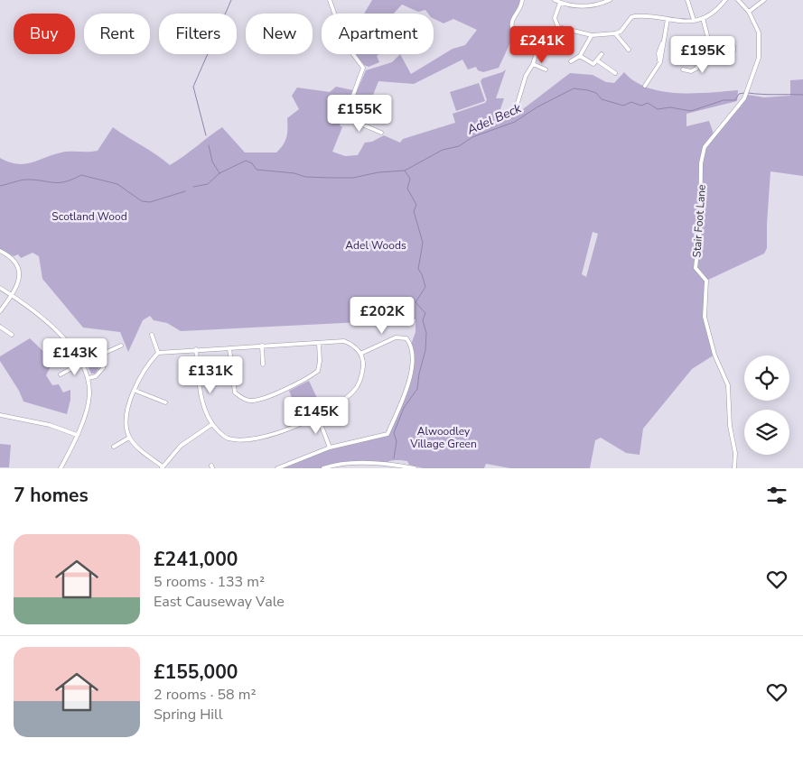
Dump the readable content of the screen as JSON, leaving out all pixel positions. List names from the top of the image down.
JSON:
{
  "streets": {
    "street": ["Stair Foot Lane"]
  },
  "water": ["Adel Beck"],
  "parks": ["Scotland Wood", "Adel Woods", "Alwoodley Village Green"],
  "page": {
    "chip": [
      "Buy",
      "Rent",
      "Filters",
      "New",
      "Apartment"
    ],
    "price": [
      "£241K",
      "£195K",
      "£155K",
      "£202K",
      "£143K",
      "£131K",
      "£145K"
    ],
    "heading": "7 homes",
    "list": [
      {
        "name": "£241,000",
        "note": "5 rooms · 133 m² · East Causeway Vale"
      },
      {
        "name": "£155,000",
        "note": "2 rooms · 58 m² · Spring Hill"
      }
    ]
  }
}
